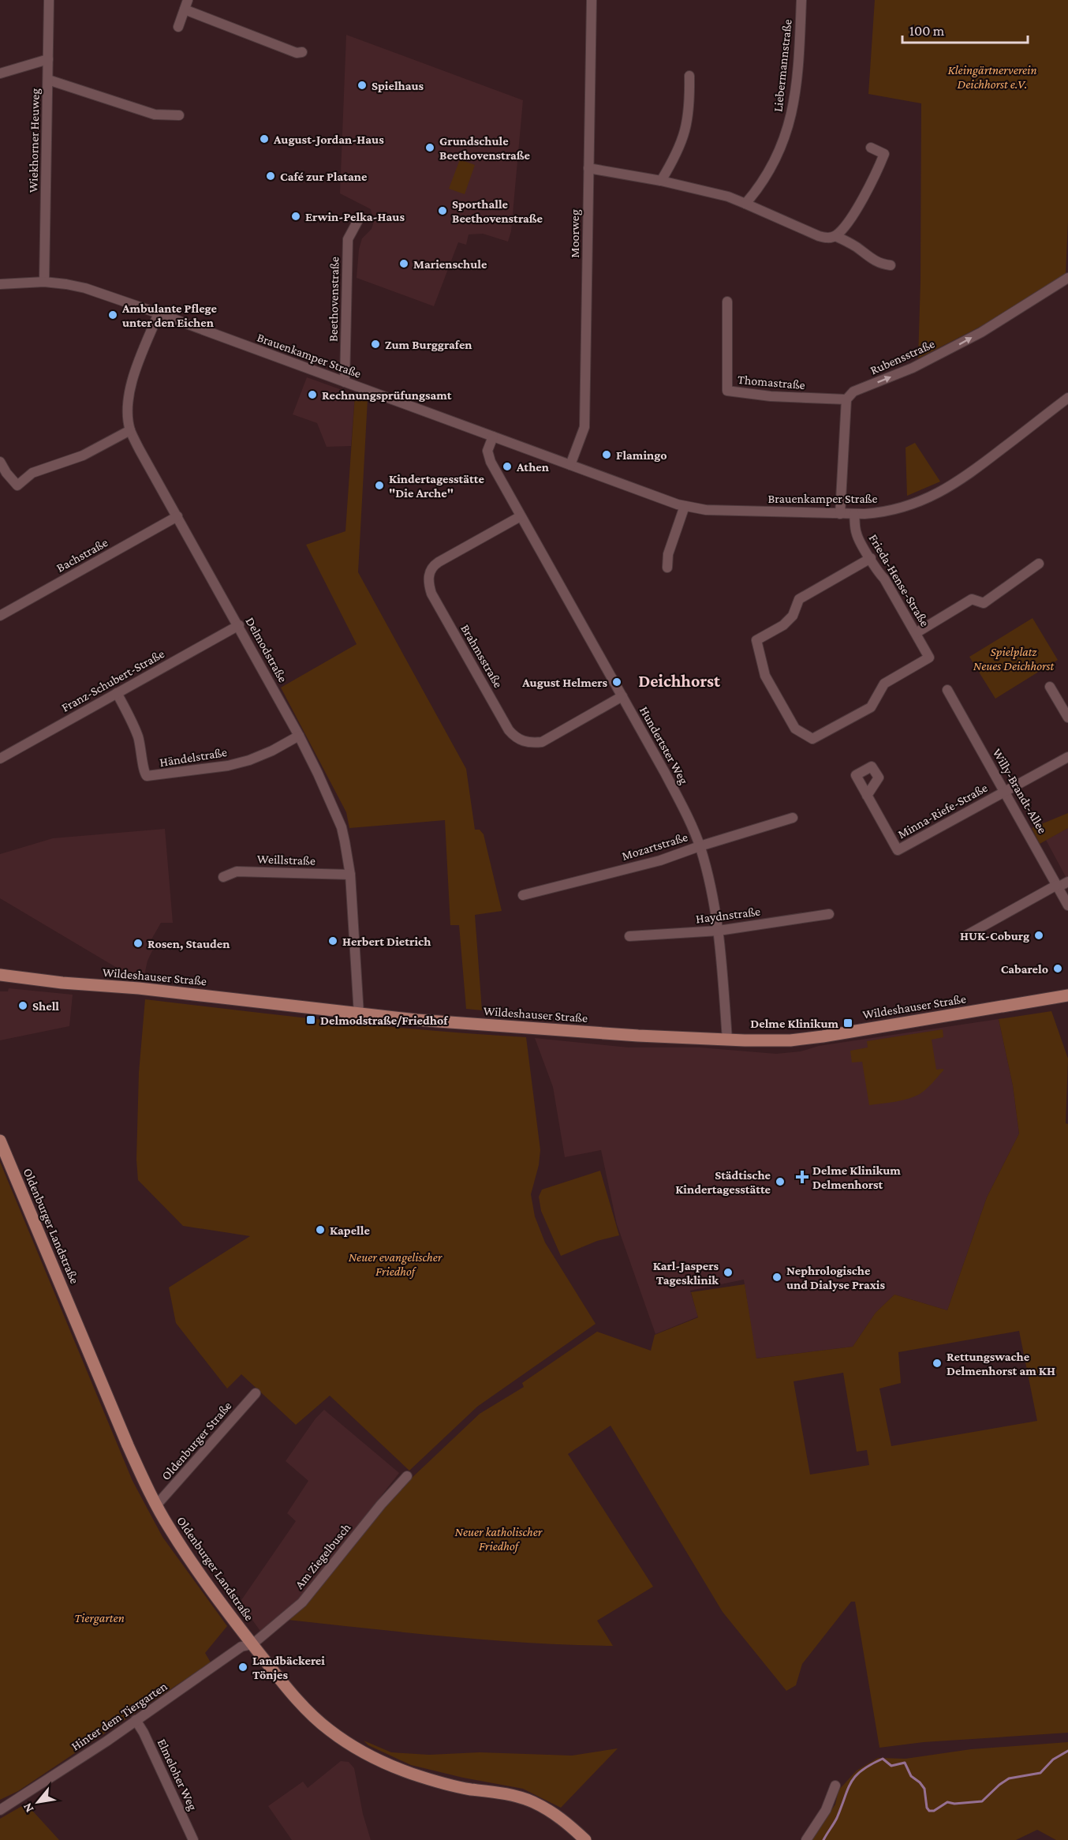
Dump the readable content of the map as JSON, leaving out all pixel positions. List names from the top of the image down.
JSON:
{
  "streets": {
    "main road": ["Wildeshauser Straße", "Oldenburger Landstraße"],
    "street": [
      "Liebermannstraße",
      "Wiekhorner Heuweg",
      "Moorweg",
      "Beethovenstraße",
      "Brauenkamper Straße",
      "Rubensstraße",
      "Thomastraße",
      "Bachstraße",
      "Frieda-Hense-Straße",
      "Delmodstraße",
      "Brahmsstraße",
      "Franz-Schubert-Straße",
      "Hundertster Weg",
      "Händelstraße",
      "Willy-Brandt-Allee",
      "Minna-Riefe-Straße",
      "Mozartstraße",
      "Weillstraße",
      "Haydnstraße",
      "Oldenburger Straße",
      "Am Ziegelbusch",
      "Hinter dem Tiergarten",
      "Elmeloher Weg"
    ]
  },
  "crossings": [
    ["Wiekhorner Heuweg", "Brauenkamper Straße"],
    ["Moorweg", "Brauenkamper Straße"],
    ["Beethovenstraße", "Brauenkamper Straße"],
    ["Brauenkamper Straße", "Frieda-Hense-Straße"],
    ["Brauenkamper Straße", "Delmodstraße"],
    ["Brauenkamper Straße", "Hundertster Weg"],
    ["Rubensstraße", "Thomastraße"],
    ["Bachstraße", "Delmodstraße"],
    ["Delmodstraße", "Franz-Schubert-Straße"],
    ["Delmodstraße", "Händelstraße"],
    ["Delmodstraße", "Weillstraße"],
    ["Delmodstraße", "Wildeshauser Straße"],
    ["Brahmsstraße", "Hundertster Weg"],
    ["Franz-Schubert-Straße", "Händelstraße"],
    ["Hundertster Weg", "Mozartstraße"],
    ["Hundertster Weg", "Haydnstraße"],
    ["Hundertster Weg", "Wildeshauser Straße"],
    ["Willy-Brandt-Allee", "Minna-Riefe-Straße"],
    ["Oldenburger Landstraße", "Oldenburger Straße"],
    ["Oldenburger Landstraße", "Am Ziegelbusch"],
    ["Oldenburger Landstraße", "Hinter dem Tiergarten"],
    ["Am Ziegelbusch", "Hinter dem Tiergarten"],
    ["Hinter dem Tiergarten", "Elmeloher Weg"]
  ],
  "one_way": ["Rubensstraße"],
  "districts": ["Deichhorst"],
  "parks": [
    "Kleingärtnerverein Deichhorst e.V.",
    "Spielplatz Neues Deichhorst",
    "Neuer evangelischer Friedhof",
    "Neuer katholischer Friedhof",
    "Tiergarten"
  ],
  "places": {
    "other": [
      "Spielhaus",
      "August-Jordan-Haus",
      "Grundschule Beethovenstraße",
      "Café zur Platane",
      "Sporthalle Beethovenstraße",
      "Erwin-Pelka-Haus",
      "Marienschule",
      "Ambulante Pflege unter den Eichen",
      "Zum Burggrafen",
      "Rechnungsprüfungsamt",
      "Flamingo",
      "Athen",
      "Kindertagesstätte \"Die Arche\"",
      "August Helmers",
      "HUK-Coburg",
      "Herbert Dietrich",
      "Rosen, Stauden",
      "Cabarelo",
      "Shell",
      "Städtische Kindertagesstätte",
      "Kapelle",
      "Karl-Jaspers Tagesklinik",
      "Nephrologische und Dialyse Praxis",
      "Rettungswache Delmenhorst am KH",
      "Landbäckerei Tönjes"
    ],
    "transit": ["Delmodstraße/Friedhof", "Delme Klinikum"],
    "health": ["Delme Klinikum Delmenhorst"]
  },
  "scale_bar": "100 m",
  "north": "bottom left"
}
